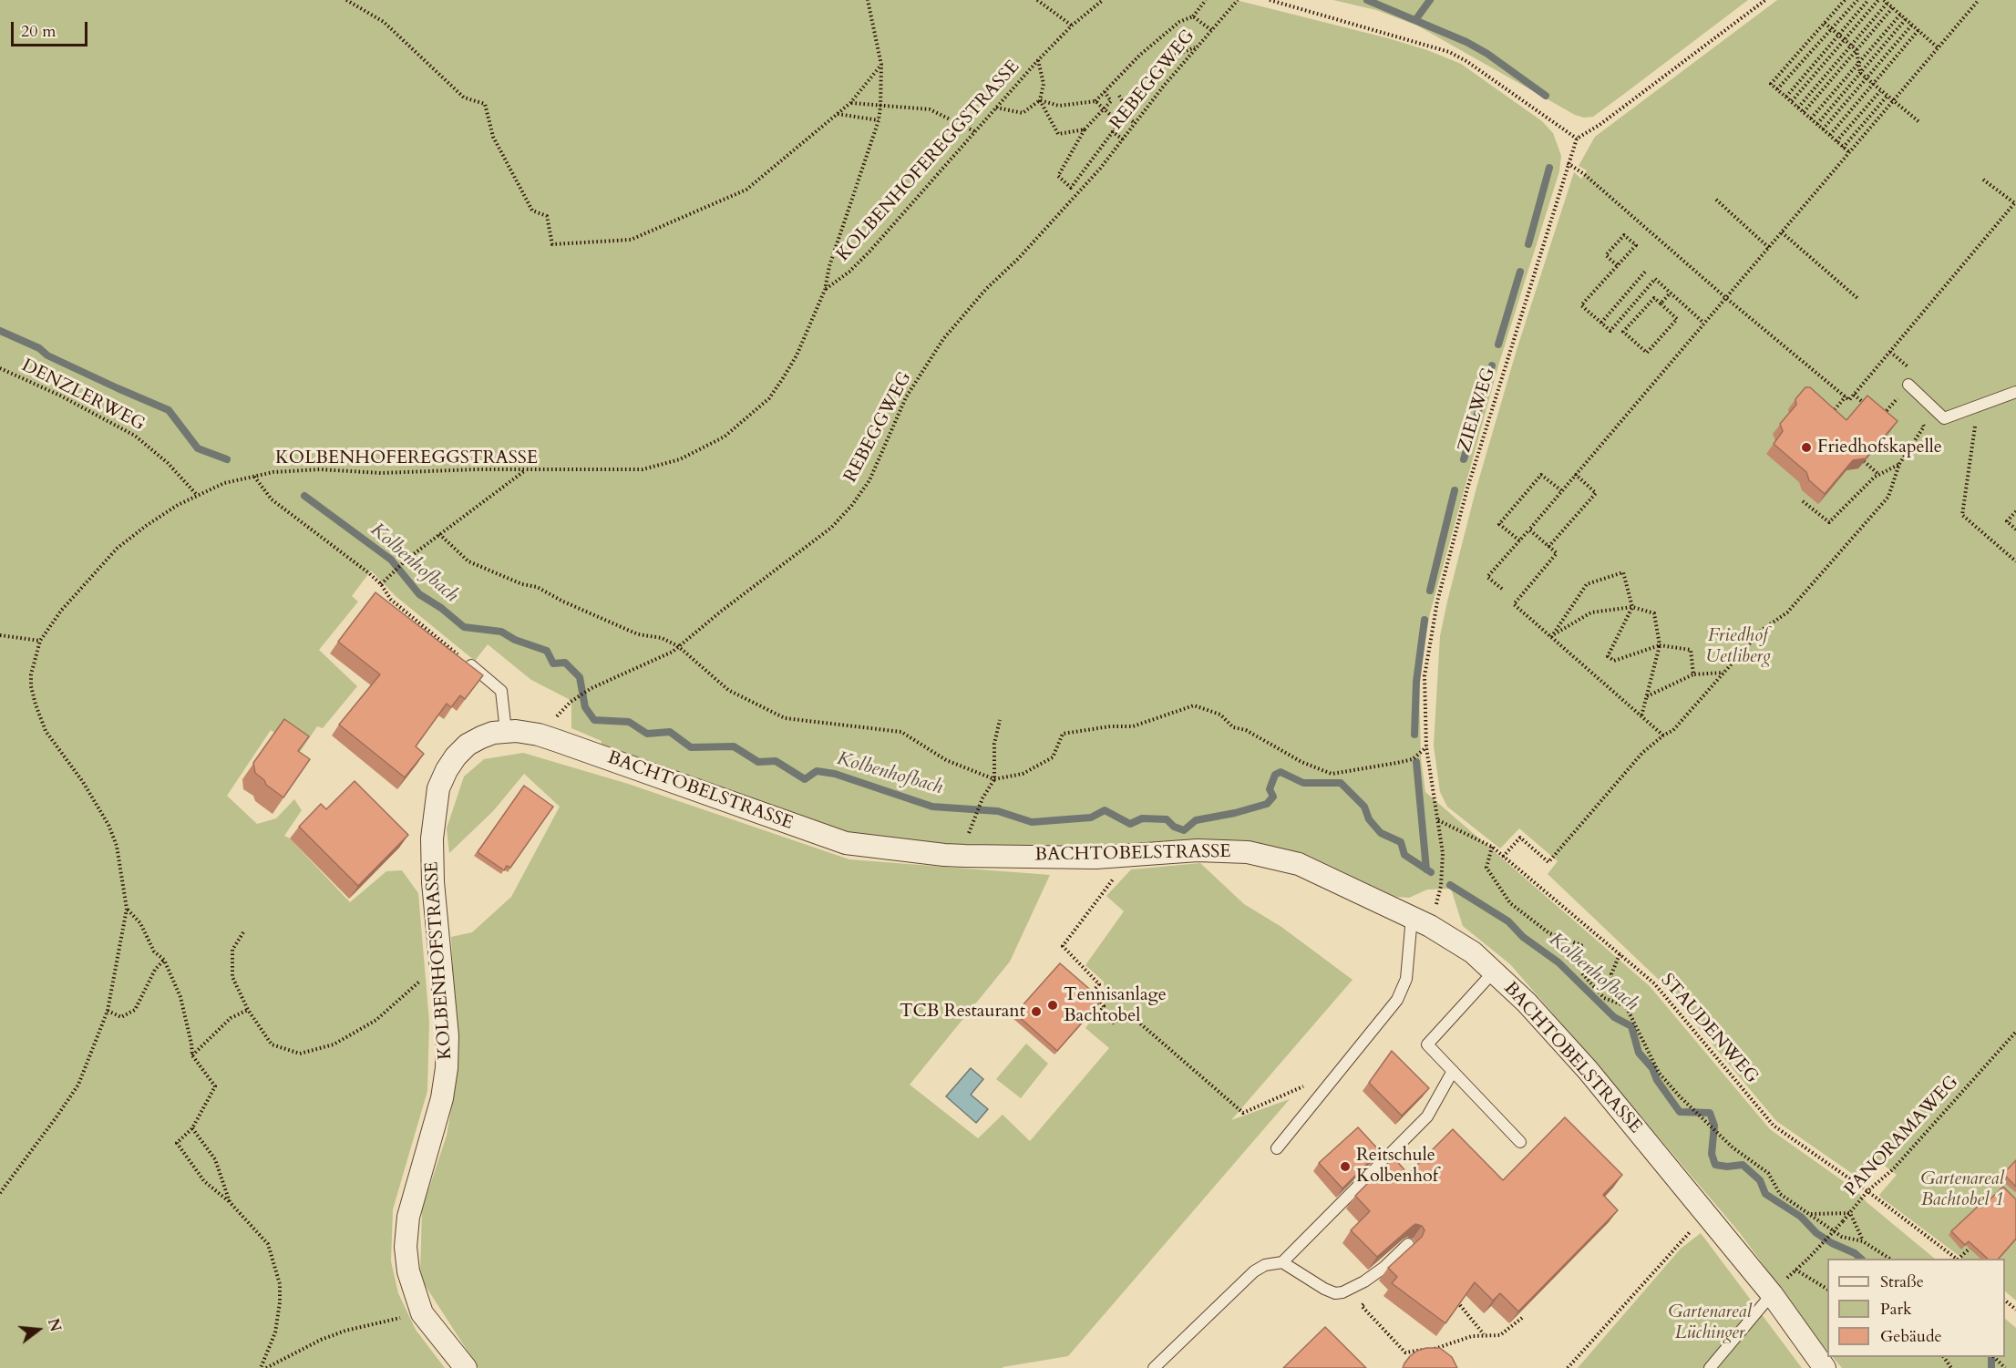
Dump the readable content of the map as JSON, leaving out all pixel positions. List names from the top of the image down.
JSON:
{
  "streets": {
    "street": ["BACHTOBELSTRASSE", "KOLBENHOFSTRASSE"],
    "path": [
      "REBEGGWEG",
      "KOLBENHOFEREGGSTRASSE",
      "DENZLERWEG",
      "ZIELWEG",
      "STAUDENWEG",
      "PANORAMAWEG"
    ]
  },
  "crossings": [
    ["KOLBENHOFEREGGSTRASSE", "DENZLERWEG"],
    ["ZIELWEG", "BACHTOBELSTRASSE"],
    ["ZIELWEG", "STAUDENWEG"],
    ["BACHTOBELSTRASSE", "KOLBENHOFSTRASSE"],
    ["STAUDENWEG", "PANORAMAWEG"]
  ],
  "water": ["Kolbenhofbach"],
  "parks": ["Friedhof Uetliberg", "Gartenareal Bachtobel 1", "Gartenareal Lüchinger"],
  "places": [
    "Friedhofskapelle",
    "Tennisanlage Bachtobel",
    "TCB Restaurant",
    "Reitschule Kolbenhof"
  ],
  "legend": ["Straße", "Park", "Gebäude"],
  "scale_bar": "20 m",
  "north": "right"
}
